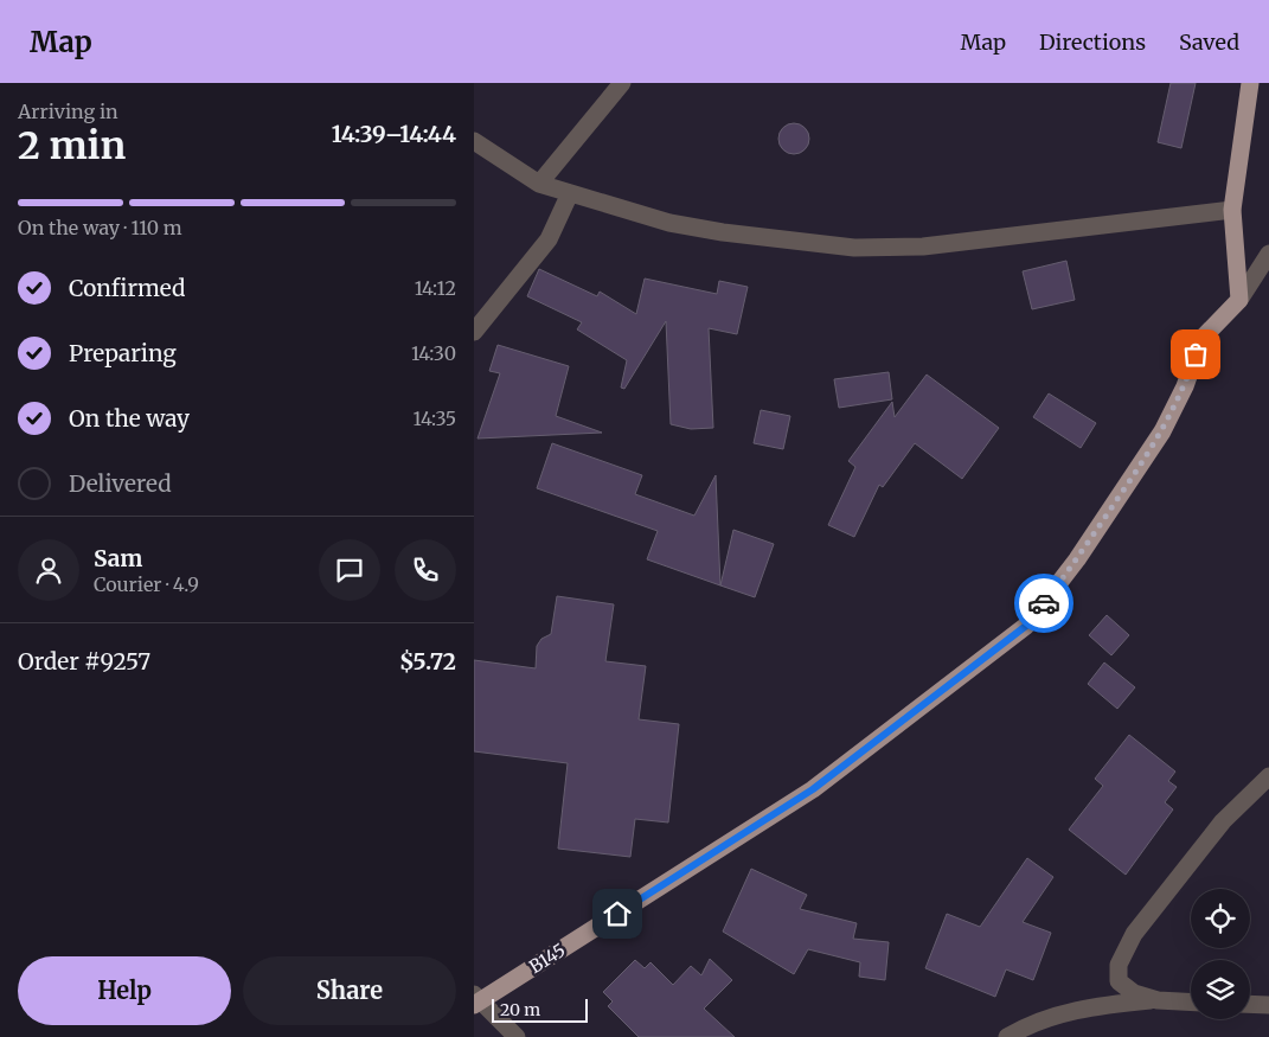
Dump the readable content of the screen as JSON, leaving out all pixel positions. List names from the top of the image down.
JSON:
{
  "streets": {
    "main road": ["B145"]
  },
  "scale_bar": "20 m",
  "page": {
    "header": "Map",
    "nav": ["Map", "Directions", "Saved"],
    "heading": ["2 min", "Arriving in", "14:39–14:44"],
    "panel": [
      "Sam",
      "Courier · 4.9",
      "Order #9257",
      "$5.72"
    ],
    "bar": "On the way · 110 m",
    "list": [
      ["Confirmed", "14:12"],
      ["Preparing", "14:30"],
      ["On the way", "14:35"],
      "Delivered"
    ],
    "buttons": ["Help", "Share"],
    "scale": "20 m"
  }
}
